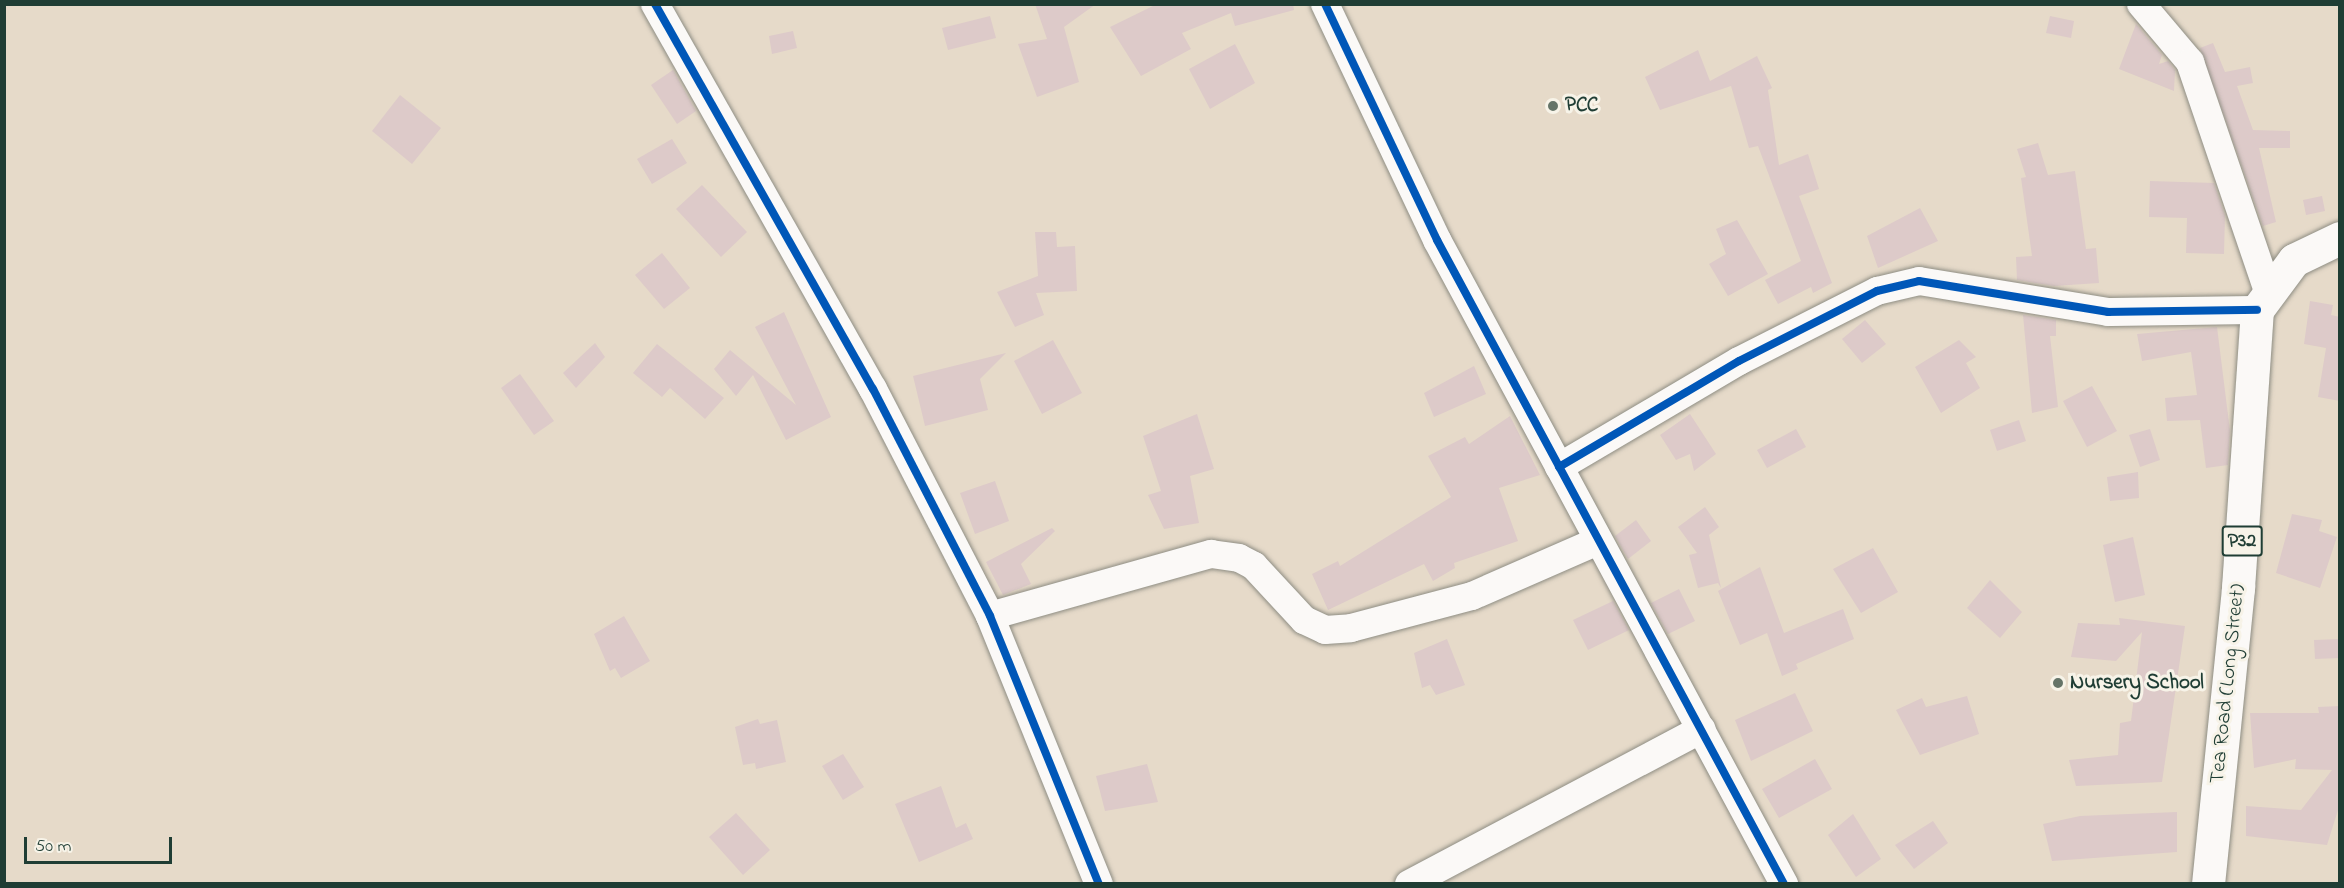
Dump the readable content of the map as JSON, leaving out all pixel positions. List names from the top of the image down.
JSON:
{
  "streets": {
    "main road": ["P32", "Tea Road (Long Street)"]
  },
  "places": ["PCC", "Nursery School"],
  "scale_bar": "50 m"
}
